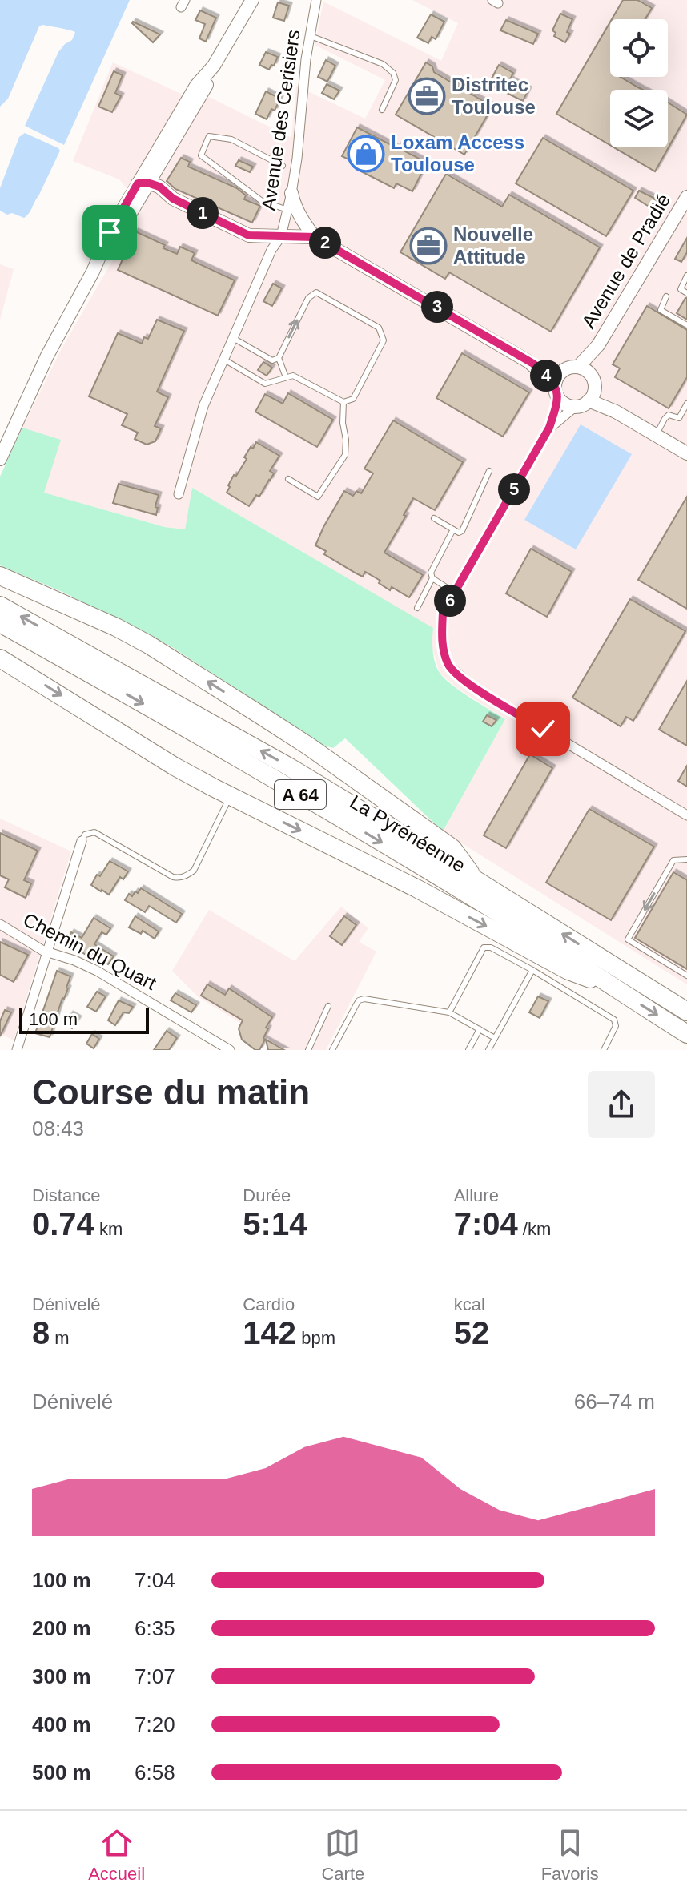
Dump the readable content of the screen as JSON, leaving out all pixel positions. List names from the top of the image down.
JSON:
{
  "streets": {
    "highway": ["A 64", "La Pyrénéenne"],
    "street": ["Avenue des Cerisiers", "Avenue de Pradié", "Chemin du Quart"]
  },
  "places": {
    "office": ["Distritec Toulouse", "Nouvelle Attitude"],
    "shop": ["Loxam Access Toulouse"]
  },
  "scale_bar": "100 m",
  "page": {
    "pins": [
      "1",
      "2",
      "3",
      "4",
      "5",
      "6"
    ],
    "scale": "100 m",
    "heading": ["Course du matin", "08:43"],
    "stats": [
      ["Distance", "0.74 km"],
      ["Durée", "5:14"],
      ["Allure", "7:04 /km"],
      ["Dénivelé", "8 m"],
      ["Cardio", "142 bpm"],
      ["kcal", "52"]
    ],
    "chart": ["Dénivelé", "66–74 m"],
    "list": [
      {
        "name": "100 m",
        "note": "7:04"
      },
      {
        "name": "200 m",
        "note": "6:35"
      },
      {
        "name": "300 m",
        "note": "7:07"
      },
      {
        "name": "400 m",
        "note": "7:20"
      },
      {
        "name": "500 m",
        "note": "6:58"
      }
    ],
    "tabs": ["Accueil", "Carte", "Favoris"]
  }
}
